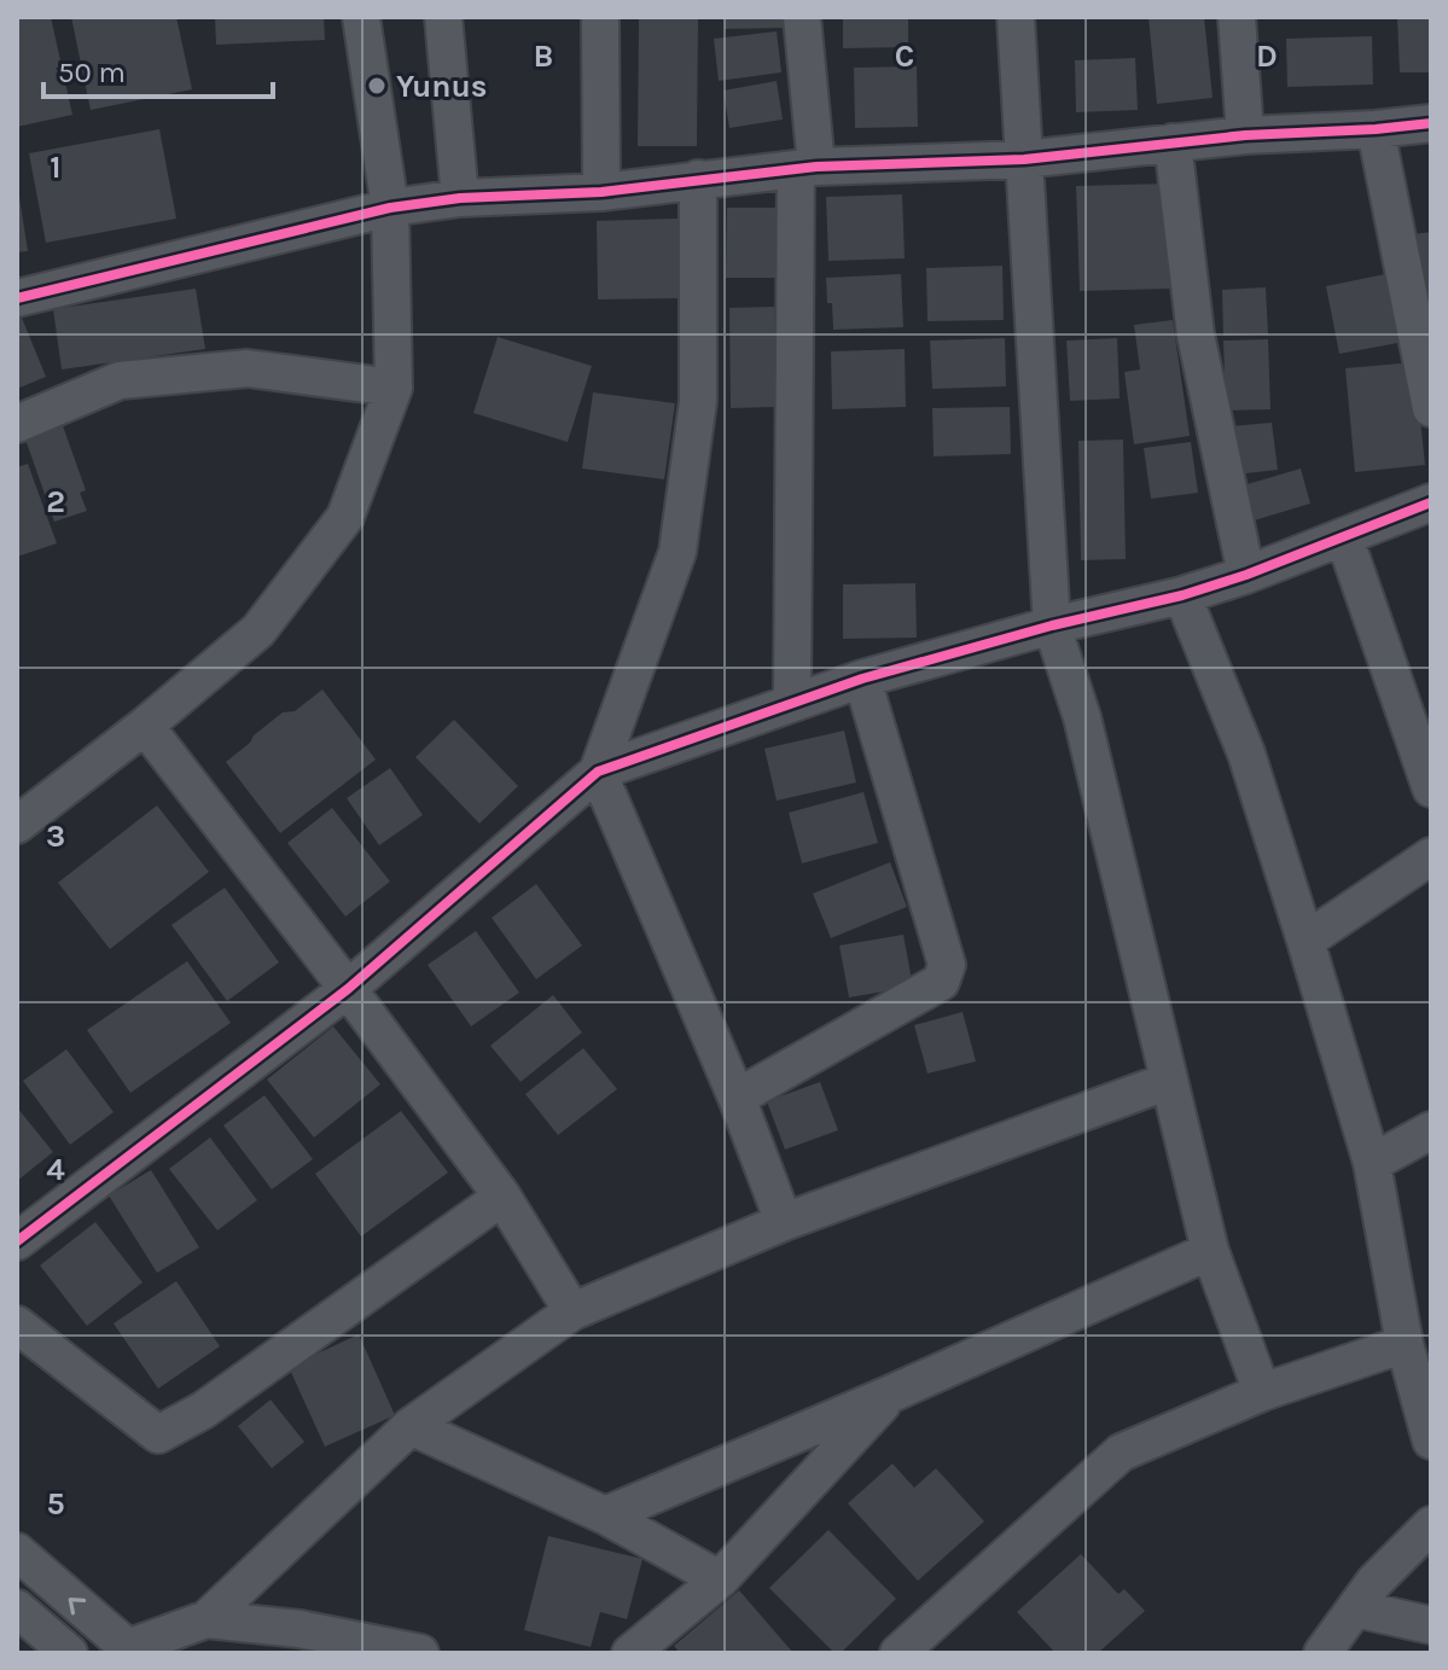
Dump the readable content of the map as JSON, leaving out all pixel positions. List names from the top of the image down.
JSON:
{
  "places": ["Yunus"],
  "scale_bar": "50 m",
  "grid": {
    "columns": ["B", "C", "D"],
    "rows": [
      "1",
      "2",
      "3",
      "4",
      "5"
    ]
  }
}
